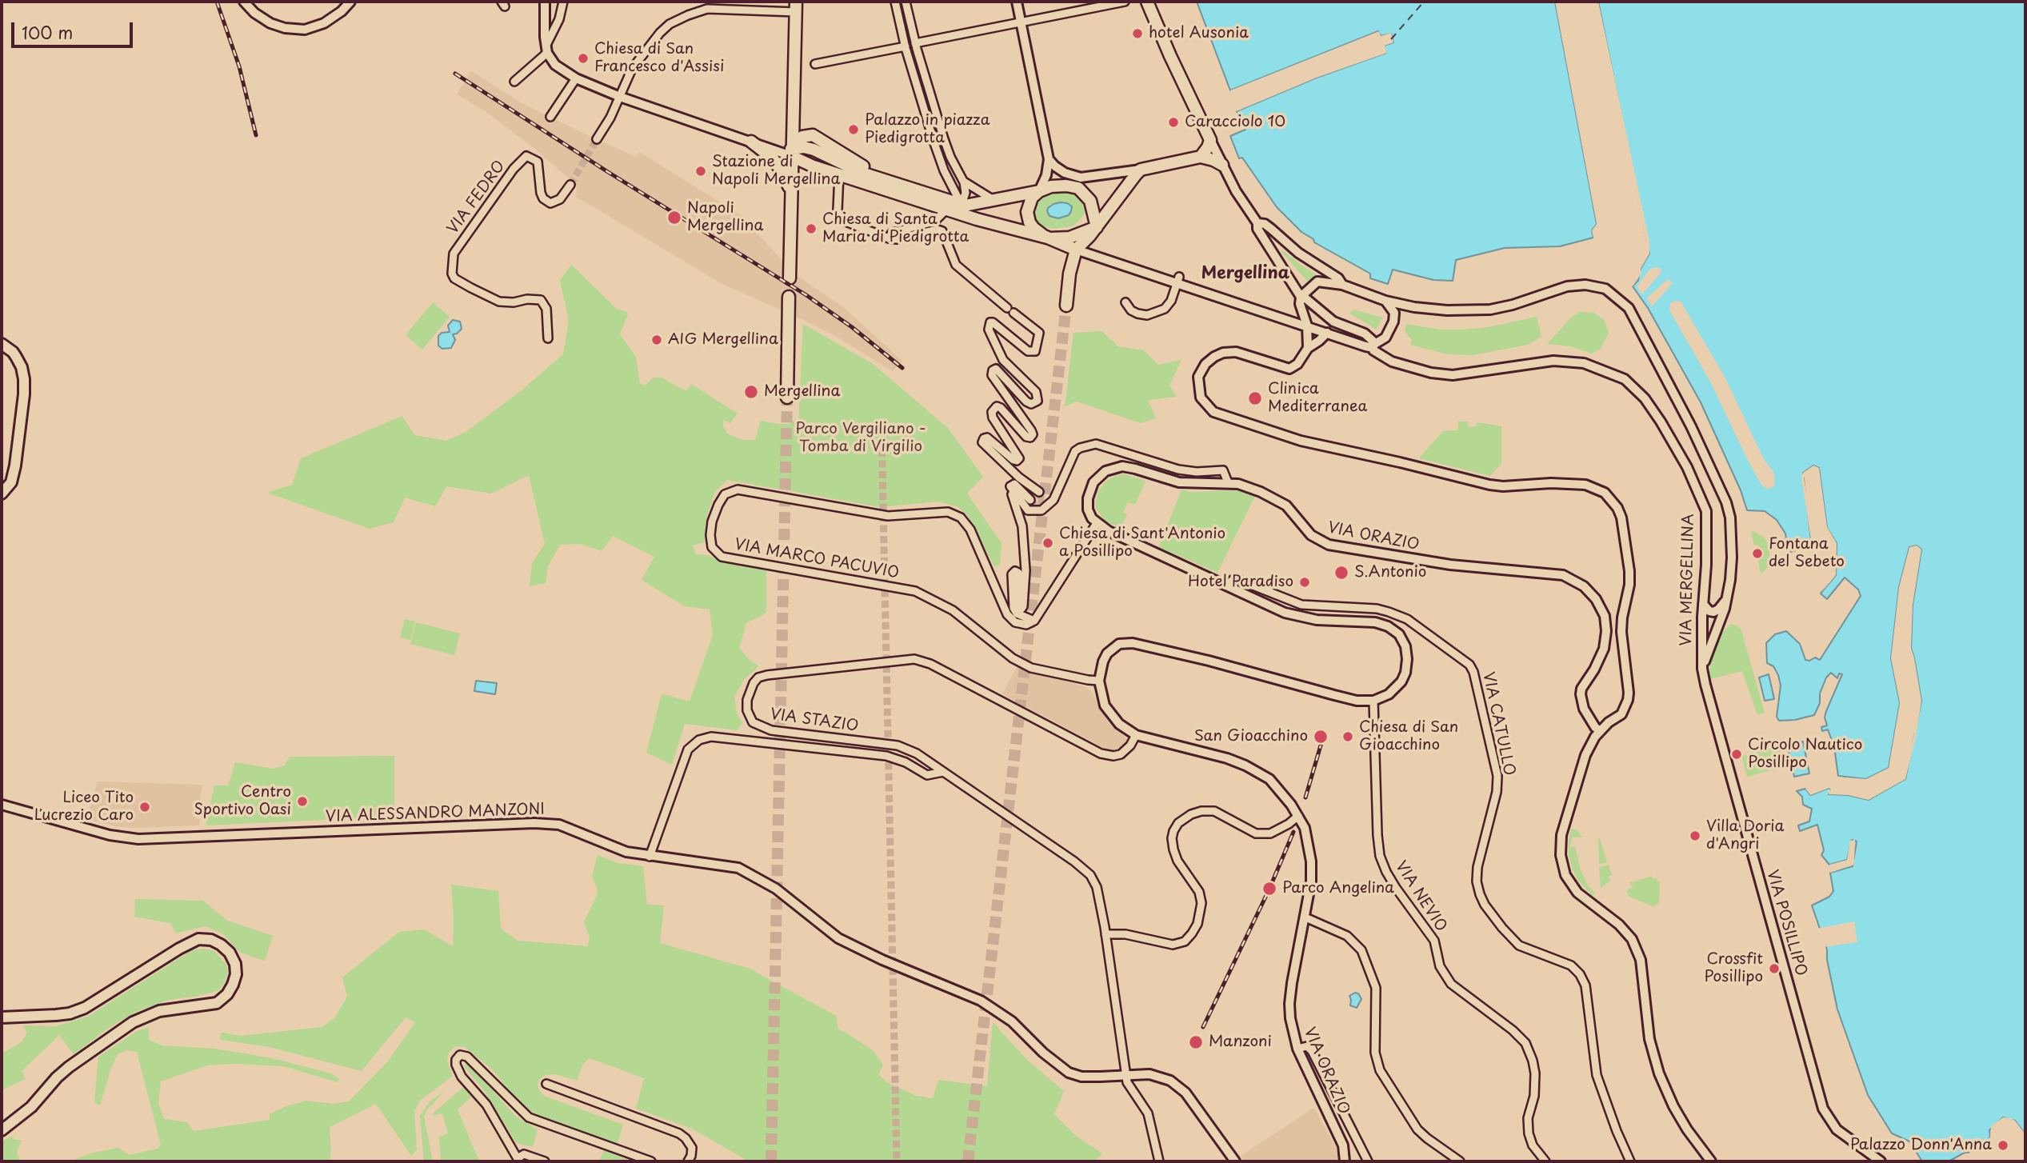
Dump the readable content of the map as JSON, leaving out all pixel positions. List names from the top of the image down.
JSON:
{
  "streets": {
    "main road": ["VIA MERGELLINA"],
    "street": [
      "VIA FEDRO",
      "VIA ORAZIO",
      "VIA MARCO PACUVIO",
      "VIA STAZIO",
      "VIA CATULLO",
      "VIA ALESSANDRO MANZONI",
      "VIA NEVIO",
      "VIA POSILLIPO"
    ]
  },
  "crossings": [
    ["VIA ORAZIO", "VIA MARCO PACUVIO"],
    ["VIA ORAZIO", "VIA STAZIO"],
    ["VIA MERGELLINA", "VIA POSILLIPO"],
    ["VIA STAZIO", "VIA ALESSANDRO MANZONI"]
  ],
  "districts": ["Mergellina"],
  "parks": ["Parco Vergiliano - Tomba di Virgilio"],
  "places": [
    "hotel Ausonia",
    "Chiesa di San Francesco d'Assisi",
    "Caracciolo 10",
    "Palazzo in piazza Piedigrotta",
    "Stazione di Napoli Mergellina",
    "Napoli Mergellina",
    "Chiesa di Santa Maria di Piedigrotta",
    "AIG Mergellina",
    "Mergellina",
    "Clinica Mediterranea",
    "Chiesa di Sant'Antonio a Posillipo",
    "Fontana del Sebeto",
    "S.Antonio",
    "Hotel Paradiso",
    "San Gioacchino",
    "Chiesa di San Gioacchino",
    "Circolo Nautico Posillipo",
    "Centro Sportivo Oasi",
    "Liceo Tito Lucrezio Caro",
    "Villa Doria d'Angri",
    "Parco Angelina",
    "Crossfit Posillipo",
    "Manzoni",
    "Palazzo Donn'Anna"
  ],
  "scale_bar": "100 m"
}
